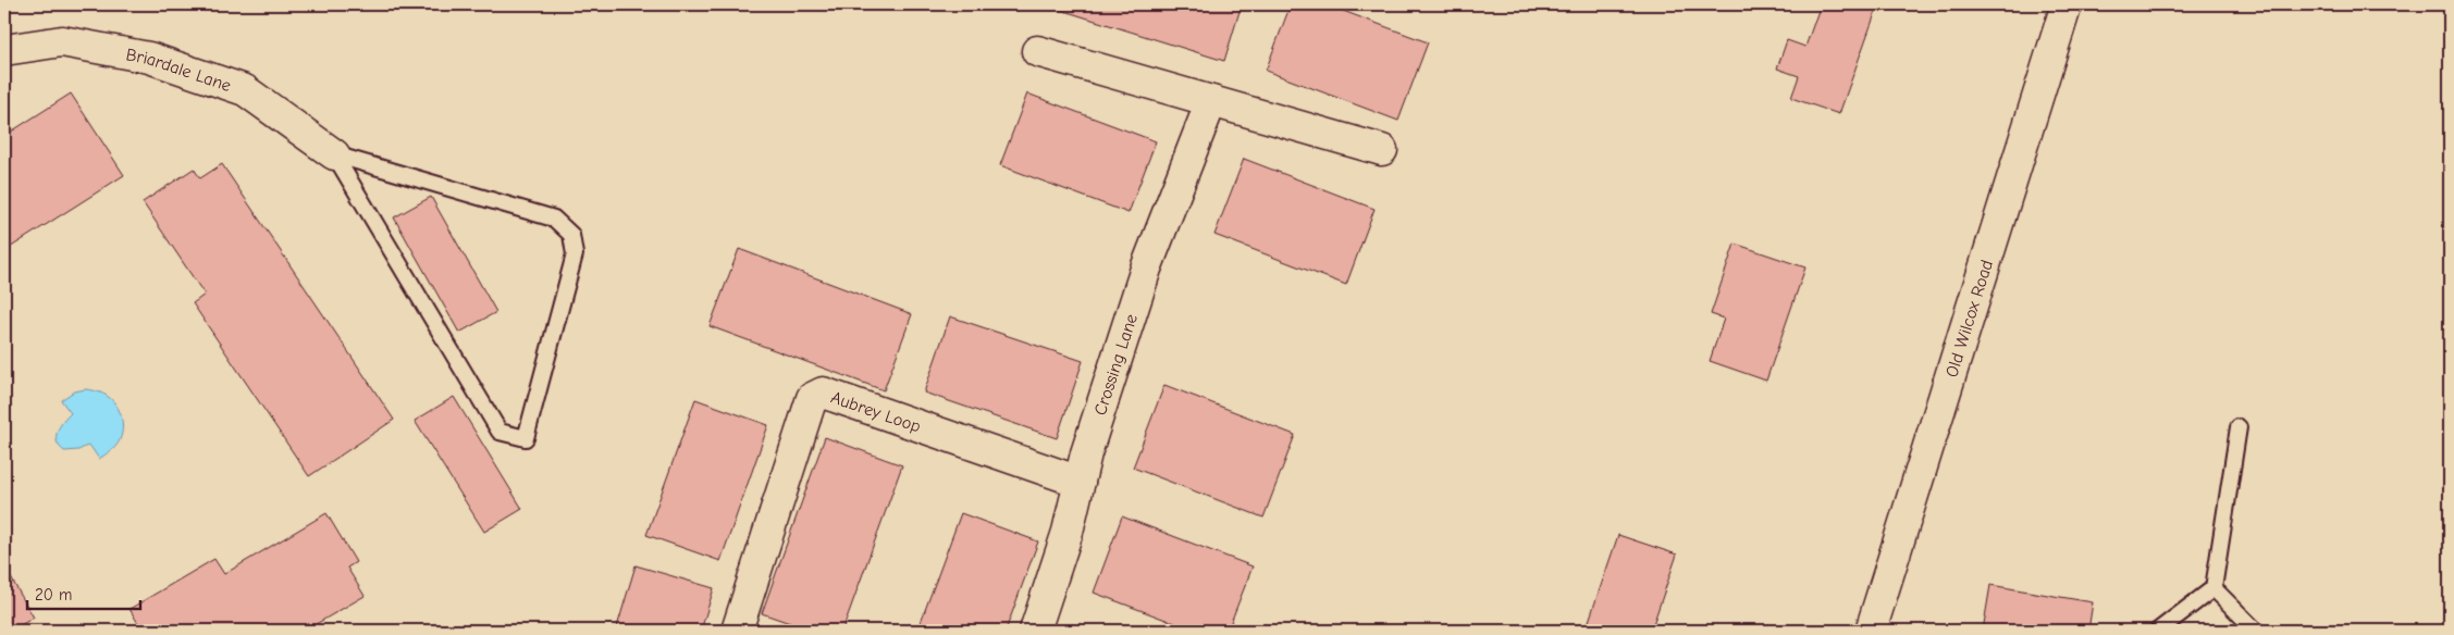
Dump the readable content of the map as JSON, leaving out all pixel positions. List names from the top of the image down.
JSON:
{
  "streets": {
    "street": [
      "Briardale Lane",
      "Old Wilcox Road",
      "Crossing Lane",
      "Aubrey Loop"
    ]
  },
  "crossings": [
    ["Crossing Lane", "Aubrey Loop"]
  ],
  "scale_bar": "20 m"
}
